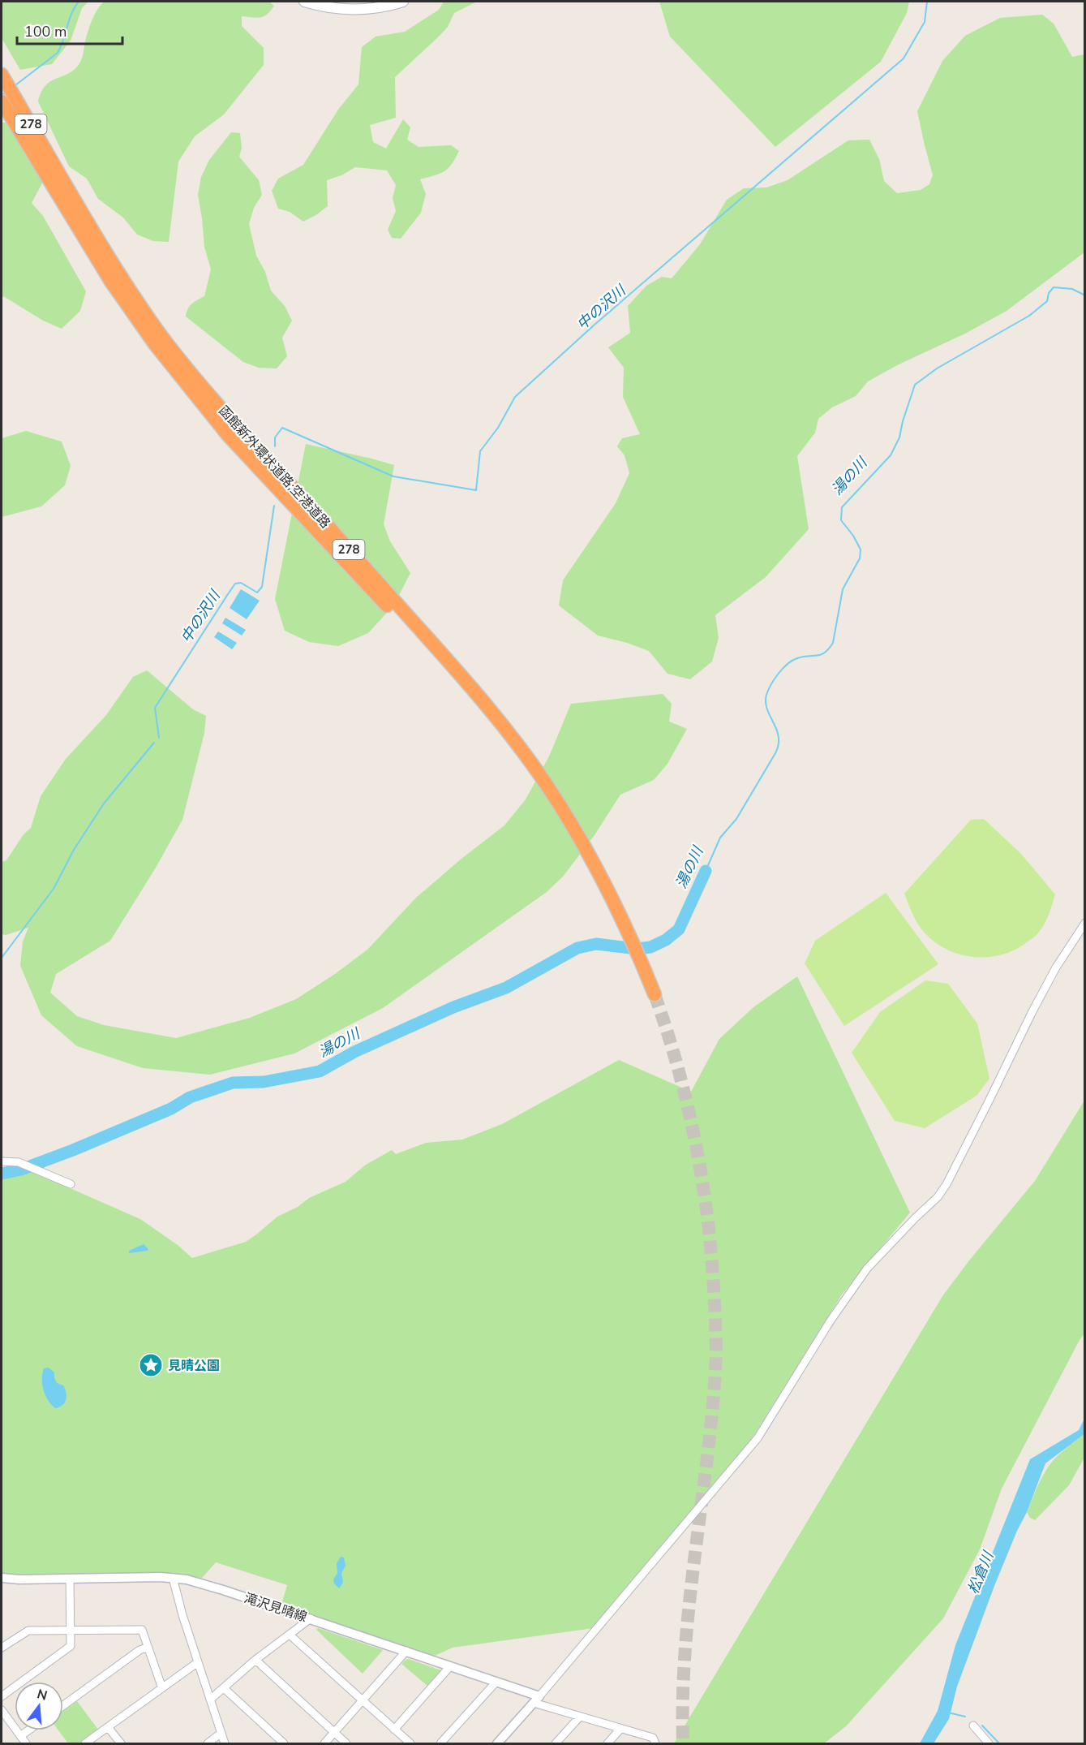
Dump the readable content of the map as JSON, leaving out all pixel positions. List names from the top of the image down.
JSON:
{
  "streets": {
    "highway": ["278", "函館新外環状道路;空港道路"],
    "street": ["滝沢見晴線"]
  },
  "water": ["中の沢川", "湯の川", "松倉川"],
  "places": {
    "place": ["見晴公園"]
  },
  "scale_bar": "100 m",
  "north": "top"
}
